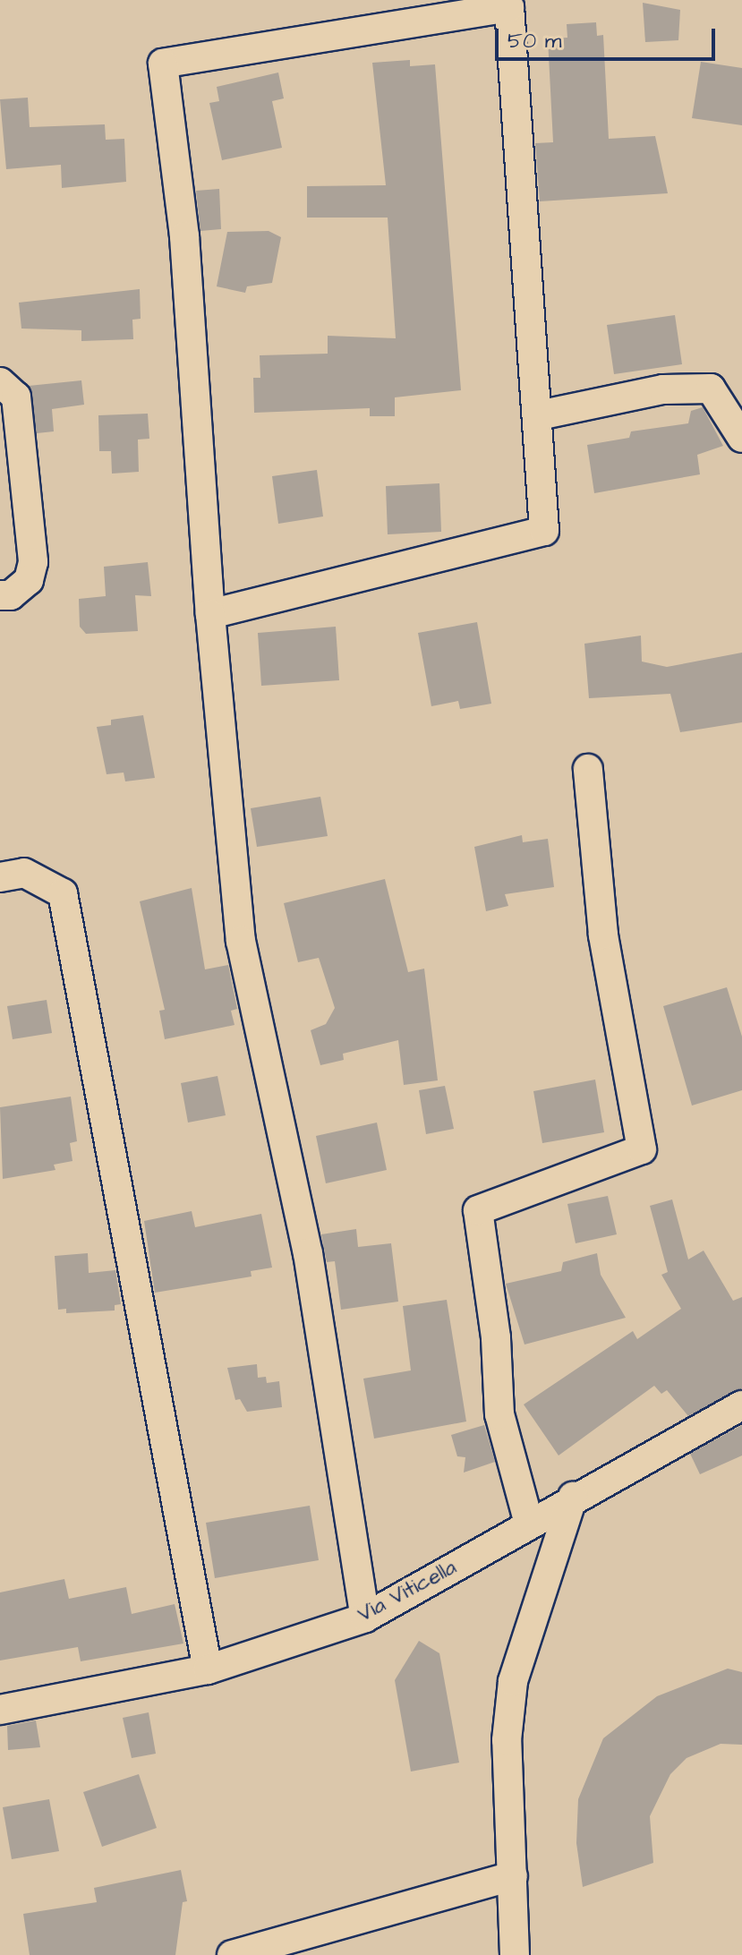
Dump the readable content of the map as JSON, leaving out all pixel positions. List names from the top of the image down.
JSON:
{
  "streets": {
    "street": ["Via Viticella"]
  },
  "scale_bar": "50 m"
}
